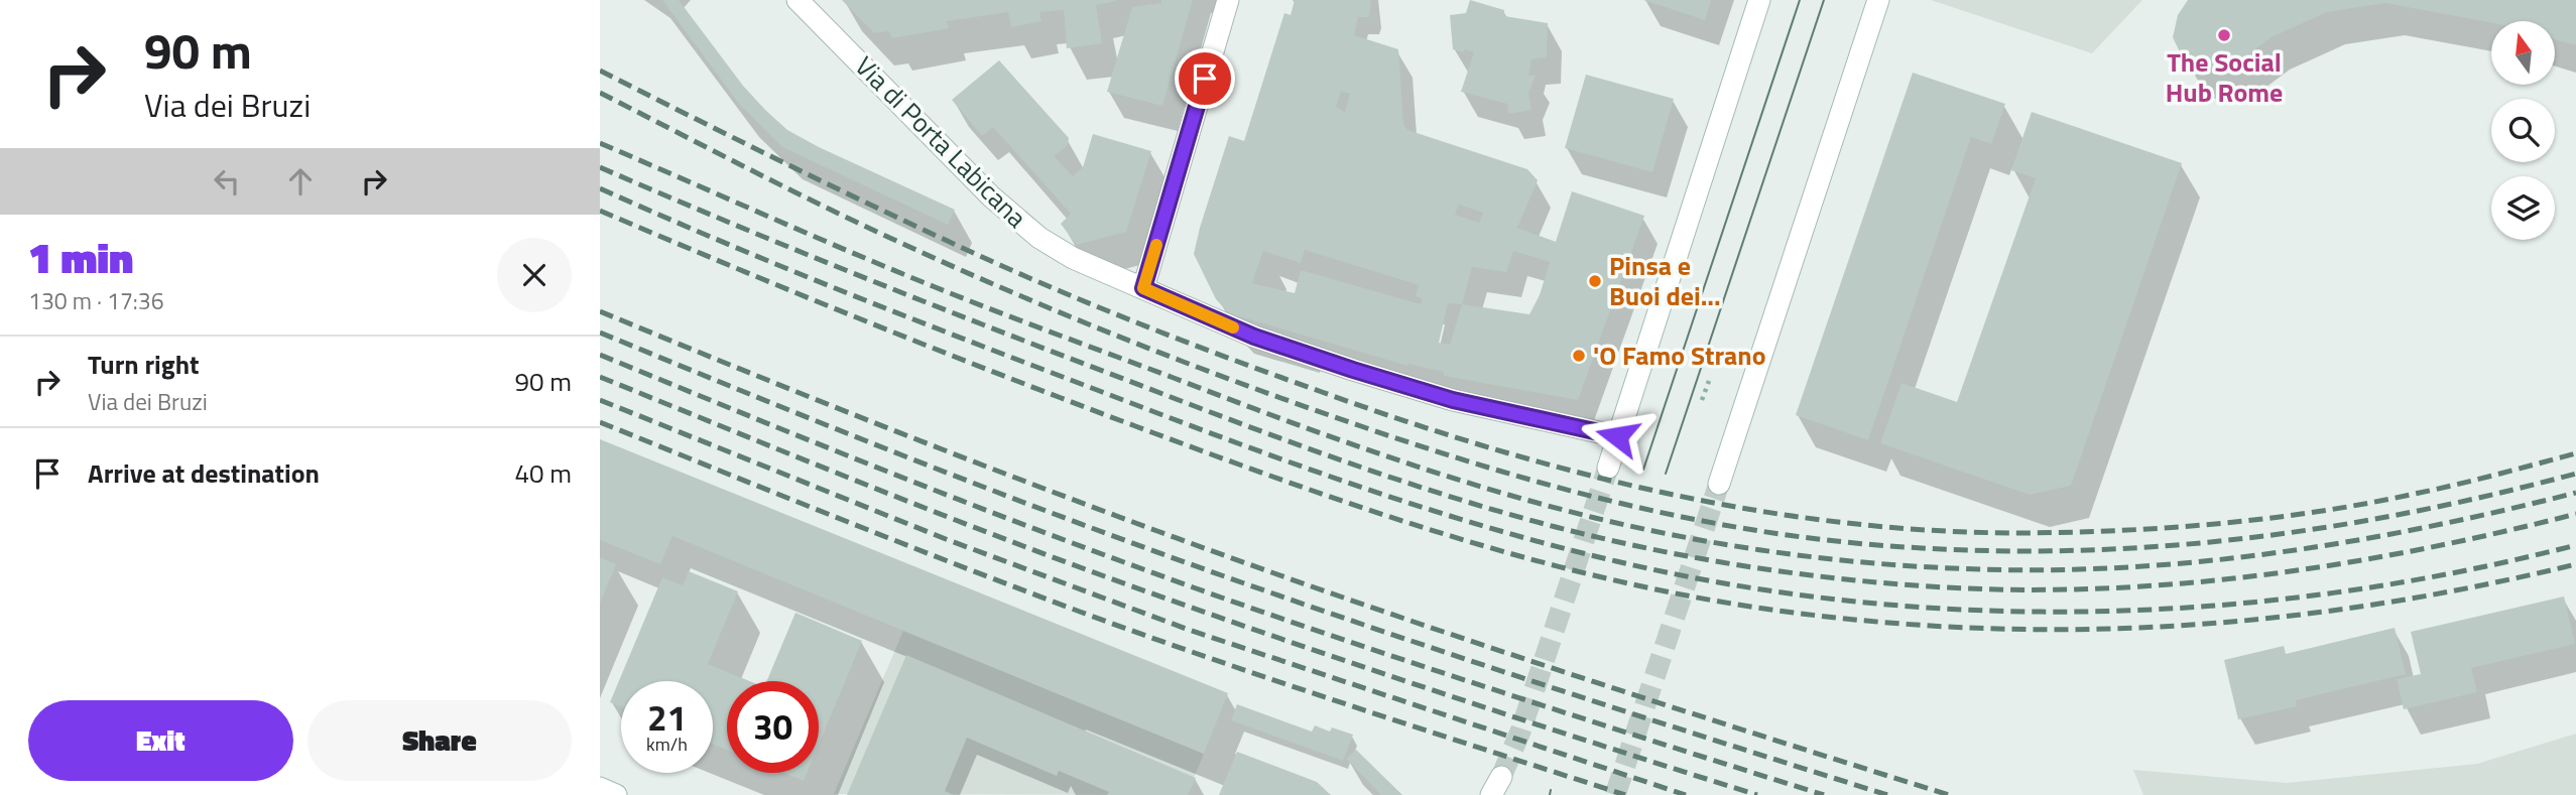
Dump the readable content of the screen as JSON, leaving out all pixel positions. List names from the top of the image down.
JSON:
{
  "streets": {
    "street": ["Via di Porta Labicana"]
  },
  "places": ["The Social Hub Rome", "Pinsa e Buoi dei...", "'O Famo Strano"],
  "north": "top",
  "page": {
    "turn": ["90 m", "Via dei Bruzi"],
    "heading": ["1 min", "130 m · 17:36"],
    "list": [
      {
        "name": "Turn right",
        "note": "Via dei Bruzi",
        "value": "90 m"
      },
      {
        "name": "Arrive at destination",
        "value": "40 m"
      }
    ],
    "speed": "21 km/h",
    "limit": "30",
    "buttons": ["Exit", "Share"]
  }
}
